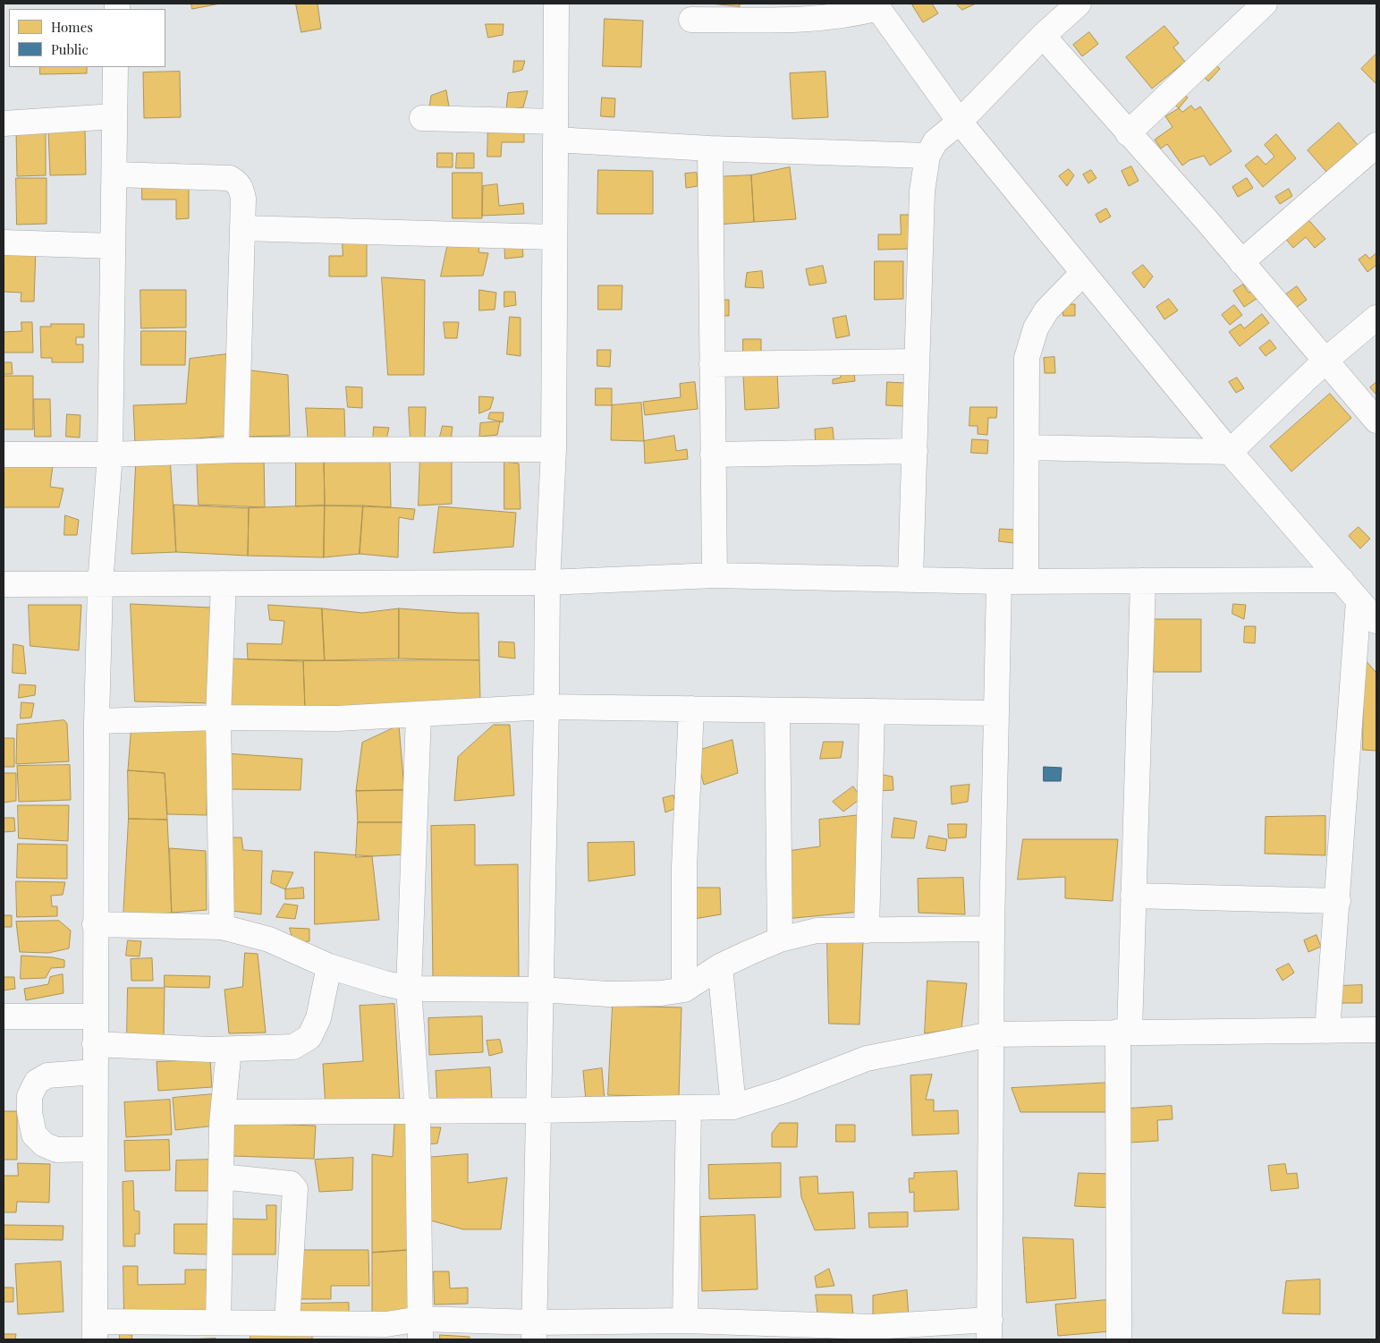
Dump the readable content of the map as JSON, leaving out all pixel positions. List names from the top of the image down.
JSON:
{
  "legend": ["Homes", "Public"]
}
